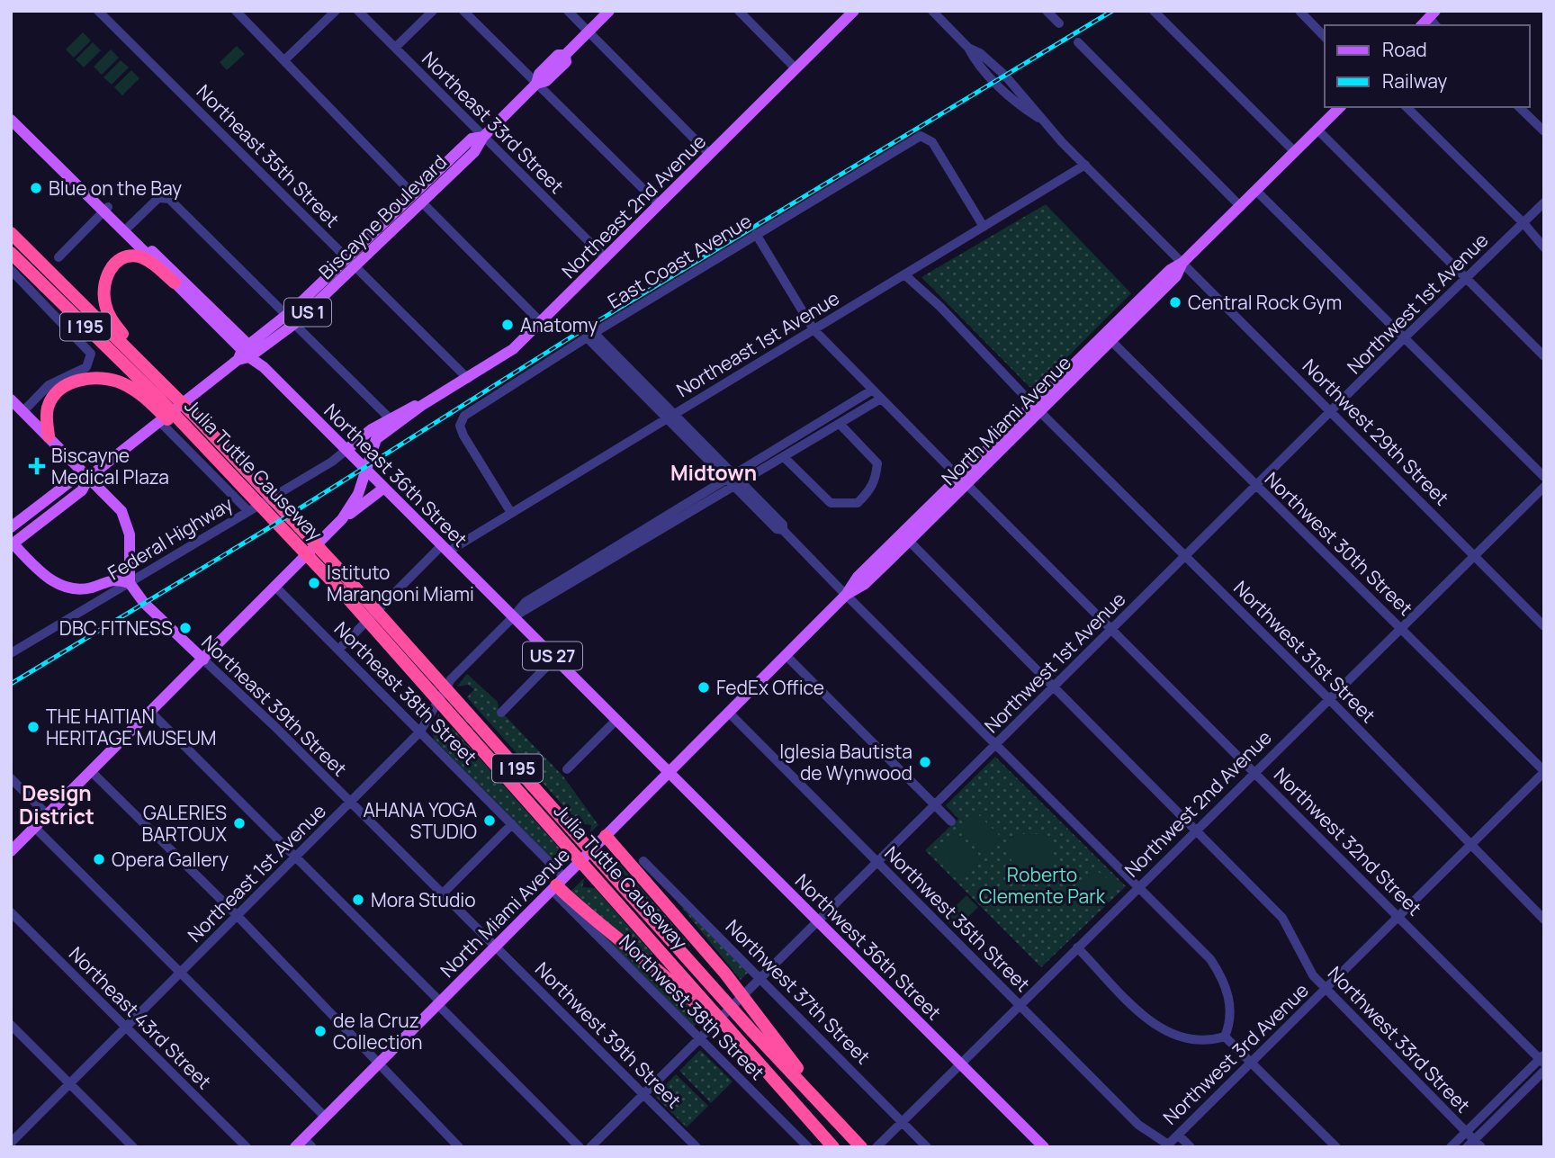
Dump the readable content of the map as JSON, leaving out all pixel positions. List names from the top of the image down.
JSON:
{
  "streets": {
    "highway": ["I 195", "Julia Tuttle Causeway"],
    "main road": [
      "Northeast 2nd Avenue",
      "Biscayne Boulevard",
      "US 1",
      "North Miami Avenue",
      "Northeast 36th Street",
      "US 27",
      "Northeast 39th Street",
      "Northwest 36th Street"
    ],
    "street": [
      "Northeast 33rd Street",
      "Northeast 35th Street",
      "East Coast Avenue",
      "Northwest 1st Avenue",
      "Northeast 1st Avenue",
      "Northwest 29th Street",
      "Federal Highway",
      "Northwest 30th Street",
      "Northwest 31st Street",
      "Northeast 38th Street",
      "Northwest 2nd Avenue",
      "Northwest 32nd Street",
      "Northwest 35th Street",
      "Northwest 37th Street",
      "Northwest 38th Street",
      "Northeast 43rd Street",
      "Northwest 39th Street",
      "Northwest 33rd Street",
      "Northwest 3rd Avenue"
    ]
  },
  "crossings": [
    ["Northeast 33rd Street", "Northeast 2nd Avenue"],
    ["Northeast 33rd Street", "Biscayne Boulevard"],
    ["Northeast 35th Street", "Northeast 2nd Avenue"],
    ["Northeast 35th Street", "Biscayne Boulevard"],
    ["Northeast 2nd Avenue", "Northeast 36th Street"],
    ["Northeast 2nd Avenue", "Federal Highway"],
    ["Northeast 2nd Avenue", "Northeast 38th Street"],
    ["Northeast 2nd Avenue", "Northeast 39th Street"],
    ["Biscayne Boulevard", "Northeast 36th Street"],
    ["East Coast Avenue", "Northeast 1st Avenue"],
    ["East Coast Avenue", "Northwest 32nd Street"],
    ["Northwest 1st Avenue", "Northwest 29th Street"],
    ["Northwest 1st Avenue", "Northwest 30th Street"],
    ["Northwest 1st Avenue", "Northwest 31st Street"],
    ["Northwest 1st Avenue", "Northwest 32nd Street"],
    ["Northwest 1st Avenue", "Northwest 35th Street"],
    ["Northwest 1st Avenue", "Northwest 36th Street"],
    ["Northwest 1st Avenue", "Northwest 37th Street"],
    ["Northwest 1st Avenue", "Northwest 38th Street"],
    ["Northwest 1st Avenue", "Northwest 39th Street"],
    ["Northwest 1st Avenue", "Northwest 33rd Street"],
    ["Northeast 1st Avenue", "Northwest 29th Street"],
    ["Northeast 1st Avenue", "Northeast 36th Street"],
    ["Northeast 1st Avenue", "Northwest 31st Street"],
    ["Northeast 1st Avenue", "Northeast 38th Street"],
    ["Northeast 1st Avenue", "Northeast 39th Street"],
    ["Northeast 1st Avenue", "Northwest 32nd Street"],
    ["Northeast 1st Avenue", "Northeast 43rd Street"],
    ["North Miami Avenue", "Northwest 29th Street"],
    ["North Miami Avenue", "Northeast 36th Street"],
    ["North Miami Avenue", "Northwest 30th Street"],
    ["North Miami Avenue", "Northwest 31st Street"],
    ["North Miami Avenue", "Northeast 38th Street"],
    ["North Miami Avenue", "Northeast 39th Street"],
    ["North Miami Avenue", "Northwest 32nd Street"],
    ["North Miami Avenue", "Northwest 35th Street"],
    ["North Miami Avenue", "Northwest 36th Street"],
    ["North Miami Avenue", "Northwest 38th Street"],
    ["North Miami Avenue", "Northwest 39th Street"],
    ["North Miami Avenue", "Northwest 33rd Street"],
    ["Northwest 29th Street", "Northwest 2nd Avenue"],
    ["Northeast 36th Street", "Federal Highway"],
    ["Northeast 36th Street", "Northwest 36th Street"],
    ["Federal Highway", "Northeast 39th Street"],
    ["Northwest 30th Street", "Northwest 2nd Avenue"],
    ["Northwest 30th Street", "Northwest 3rd Avenue"],
    ["Northwest 31st Street", "Northwest 2nd Avenue"],
    ["Northwest 31st Street", "Northwest 3rd Avenue"],
    ["Northeast 38th Street", "Northwest 38th Street"],
    ["Northeast 39th Street", "Northwest 39th Street"],
    ["Northwest 2nd Avenue", "Northwest 32nd Street"],
    ["Northwest 2nd Avenue", "Northwest 35th Street"],
    ["Northwest 2nd Avenue", "Northwest 36th Street"],
    ["Northwest 2nd Avenue", "Northwest 37th Street"],
    ["Northwest 2nd Avenue", "Northwest 33rd Street"],
    ["Northwest 32nd Street", "Northwest 3rd Avenue"],
    ["Northwest 35th Street", "Northwest 3rd Avenue"],
    ["Northwest 33rd Street", "Northwest 3rd Avenue"]
  ],
  "districts": ["Midtown", "Design District"],
  "parks": ["Roberto Clemente Park"],
  "places": {
    "other": [
      "Blue on the Bay",
      "Central Rock Gym",
      "Anatomy",
      "Istituto Marangoni Miami",
      "DBC FITNESS",
      "FedEx Office",
      "THE HAITIAN HERITAGE MUSEUM",
      "Iglesia Bautista de Wynwood",
      "AHANA YOGA STUDIO",
      "GALERIES BARTOUX",
      "Opera Gallery",
      "Mora Studio",
      "de la Cruz Collection"
    ],
    "health": ["Biscayne Medical Plaza"]
  },
  "legend": ["Road", "Railway"]
}
